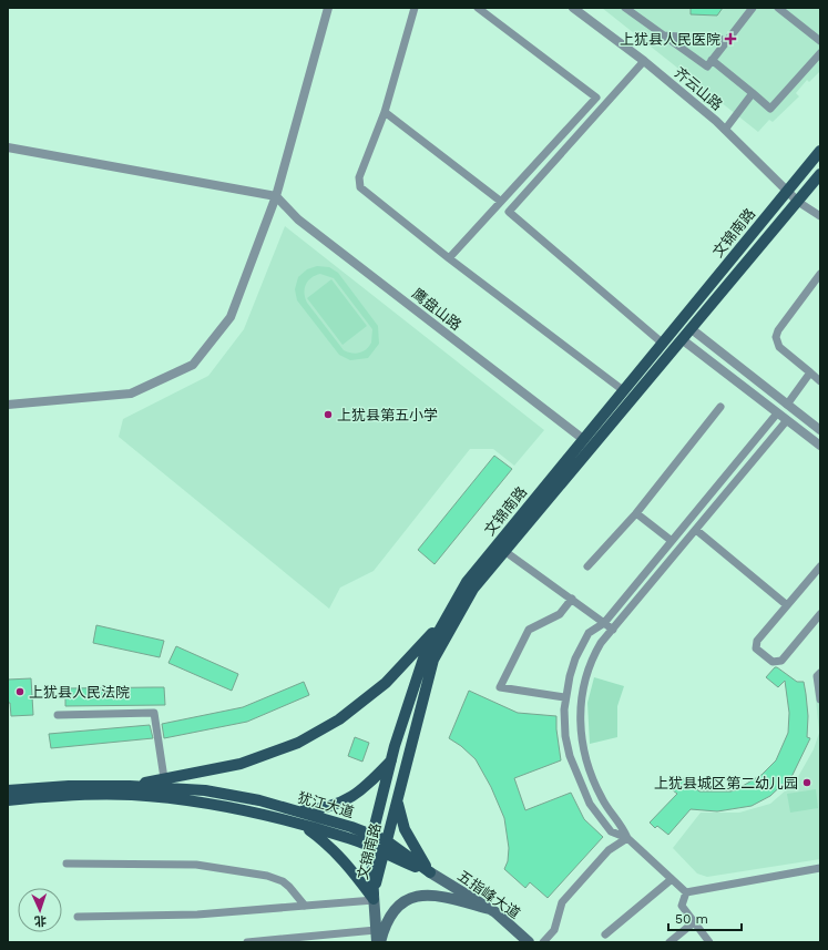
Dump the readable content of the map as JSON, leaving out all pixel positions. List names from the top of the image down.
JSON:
{
  "streets": {
    "main road": ["文锦南路", "犹江大道", "五指峰大道"],
    "street": ["齐云山路", "鹰盘山路"]
  },
  "crossings": [
    ["齐云山路", "文锦南路"],
    ["文锦南路", "鹰盘山路"],
    ["文锦南路", "犹江大道"],
    ["犹江大道", "五指峰大道"]
  ],
  "places": {
    "health": ["上犹县人民医院"],
    "other": ["上犹县第五小学", "上犹县人民法院", "上犹县城区第二幼儿园"]
  },
  "scale_bar": "50 m",
  "north": "bottom"
}
